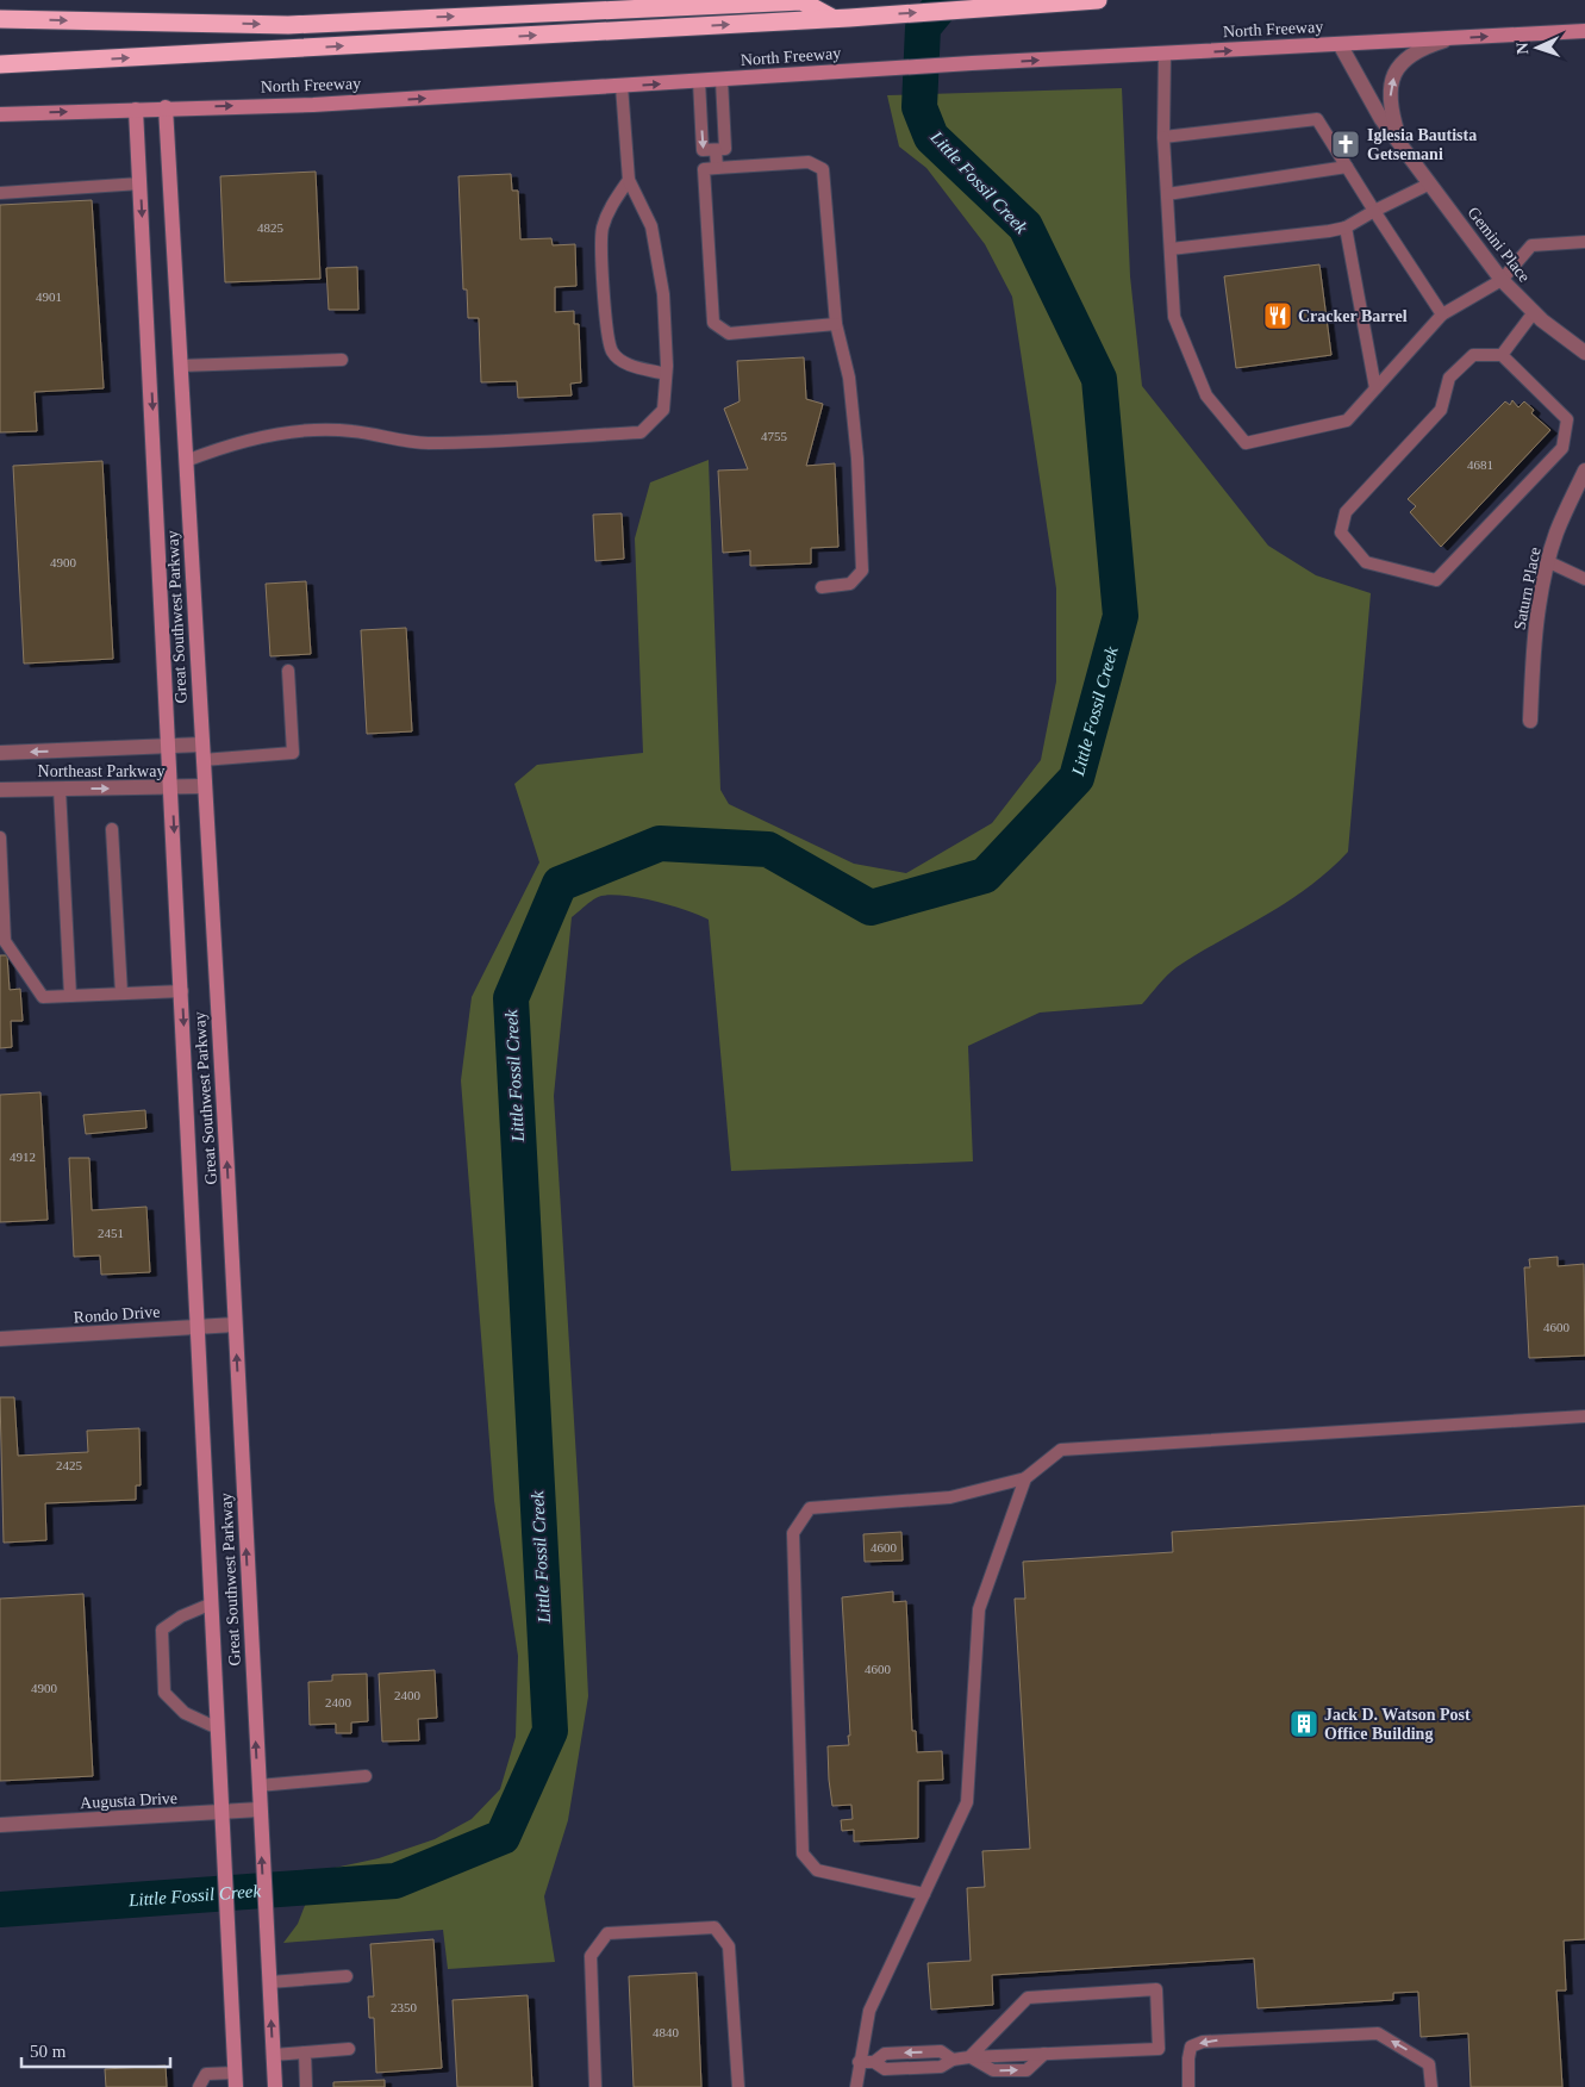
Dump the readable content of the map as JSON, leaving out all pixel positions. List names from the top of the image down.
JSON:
{
  "streets": {
    "street": [
      "North Freeway",
      "Gemini Place",
      "Saturn Place",
      "Great Southwest Parkway",
      "Northeast Parkway",
      "Rondo Drive",
      "Augusta Drive"
    ]
  },
  "crossings": [
    ["North Freeway", "Gemini Place"],
    ["North Freeway", "Great Southwest Parkway"],
    ["Great Southwest Parkway", "Northeast Parkway"],
    ["Great Southwest Parkway", "Rondo Drive"],
    ["Great Southwest Parkway", "Augusta Drive"]
  ],
  "one_way": ["North Freeway"],
  "water": ["Little Fossil Creek"],
  "places": {
    "church": ["Iglesia Bautista Getsemani"],
    "restaurant": ["Cracker Barrel"],
    "building": ["Jack D. Watson Post Office Building"]
  },
  "house_numbers": [
    "4825",
    "4901",
    "4755",
    "4681",
    "4900",
    "4912",
    "2451",
    "4600",
    "2425",
    "4600",
    "4600",
    "4900",
    "2400",
    "2400",
    "2350",
    "4840"
  ],
  "scale_bar": "50 m",
  "north": "left"
}
